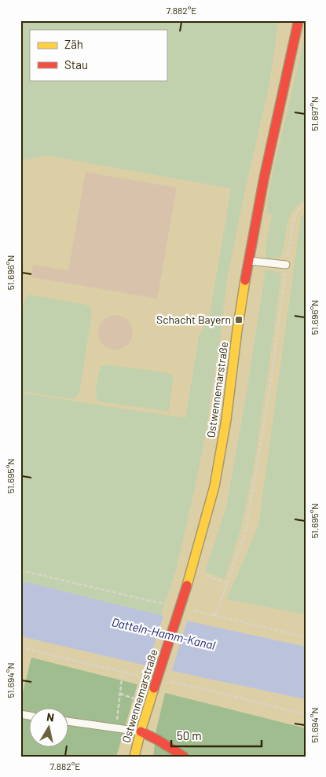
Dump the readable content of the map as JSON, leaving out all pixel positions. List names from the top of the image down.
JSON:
{
  "streets": {
    "street": ["Ostwennemarstraße"]
  },
  "water": ["Datteln-Hamm-Kanal"],
  "places": {
    "transit": ["Schacht Bayern"]
  },
  "legend": ["Zäh", "Stau"],
  "scale_bar": "50 m",
  "north": "top",
  "coordinates": [
    "7.882°E",
    "51.697°N",
    "51.696°N",
    "51.695°N",
    "51.694°N"
  ]
}
